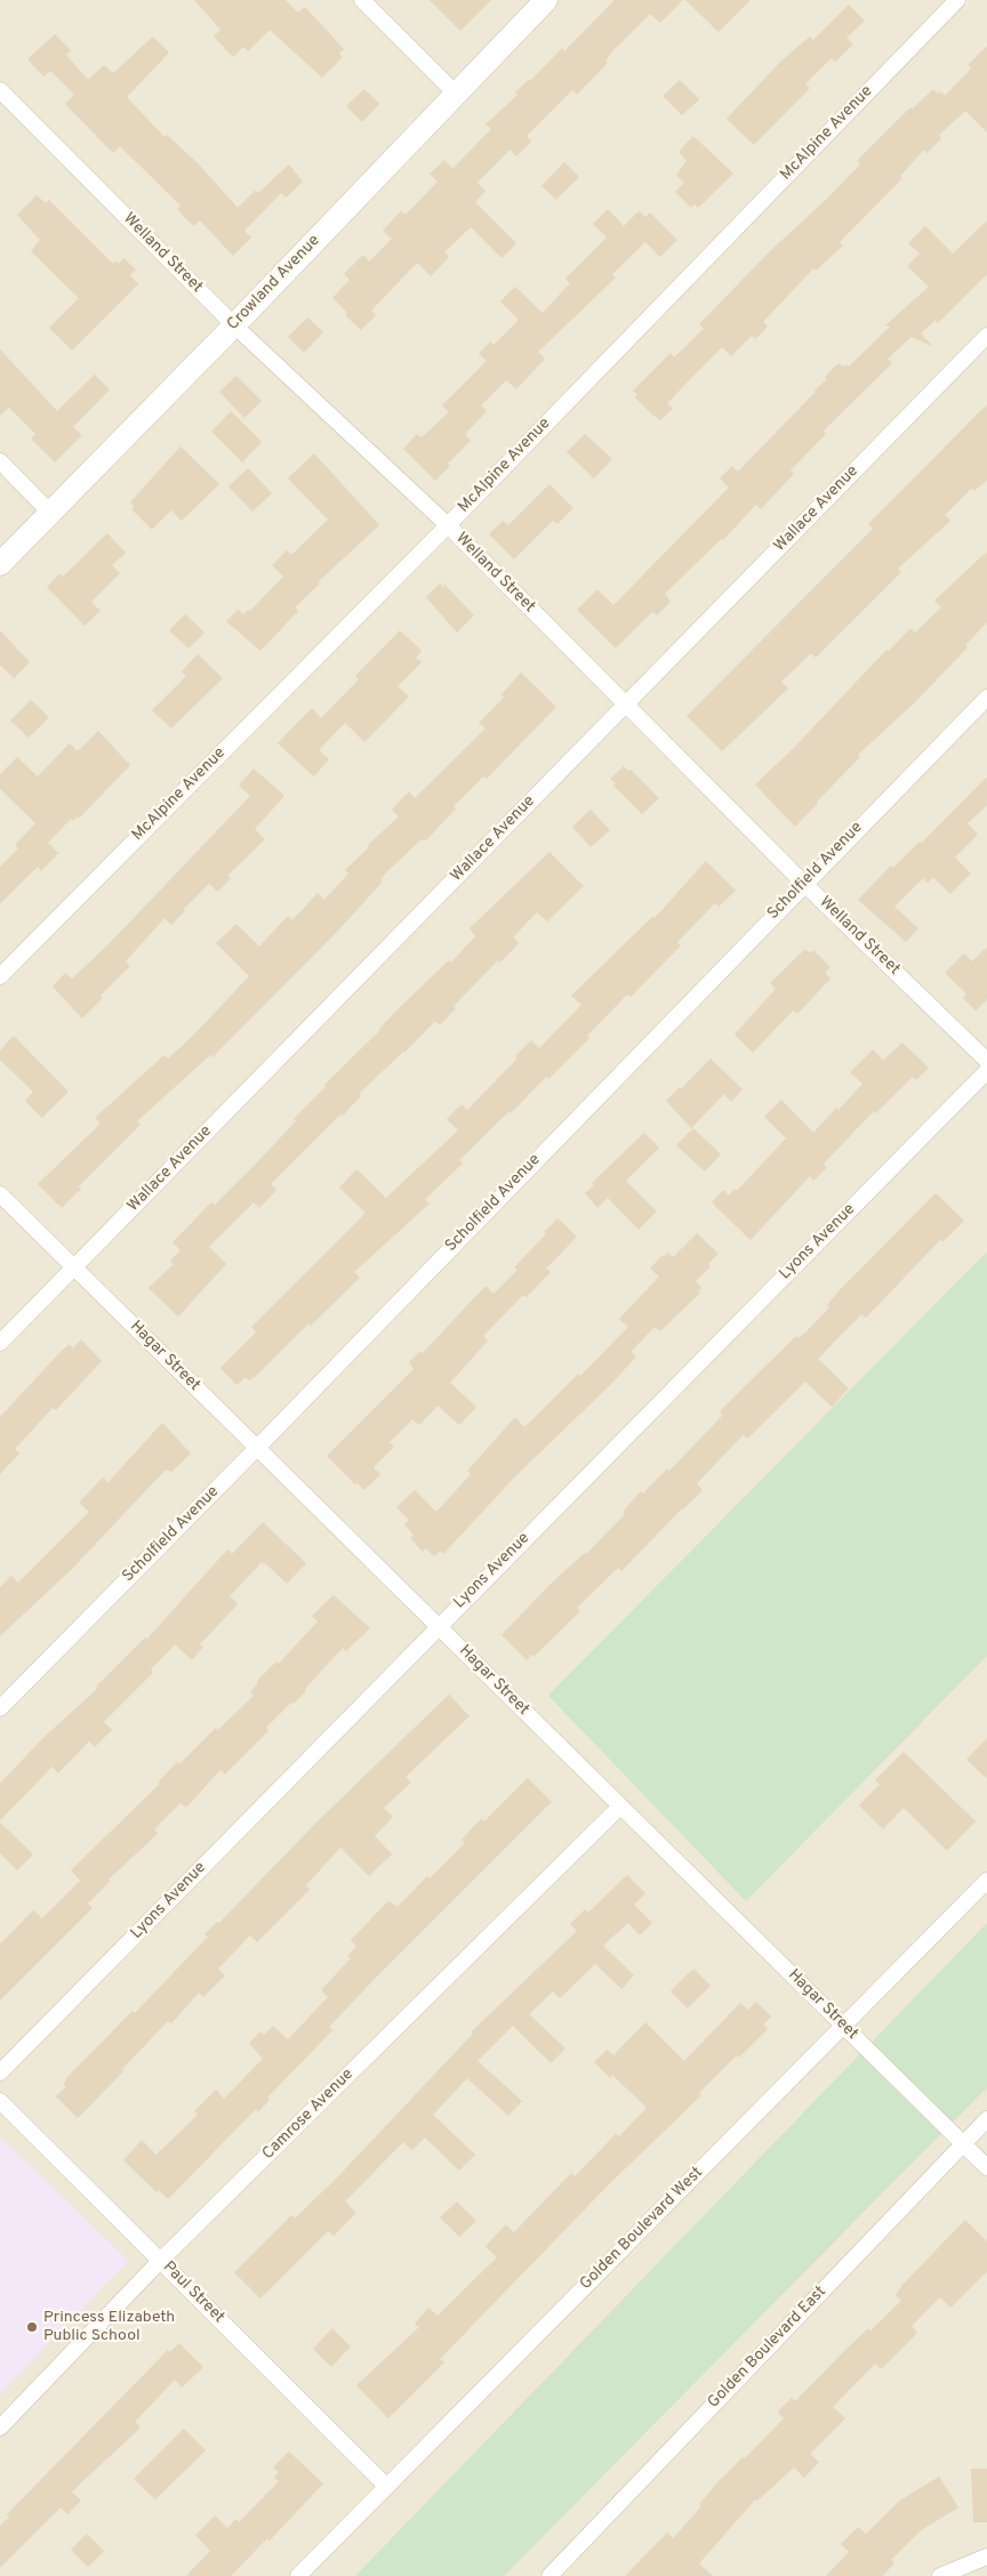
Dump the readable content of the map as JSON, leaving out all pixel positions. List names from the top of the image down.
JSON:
{
  "streets": {
    "main road": ["Crowland Avenue"],
    "street": [
      "McAlpine Avenue",
      "Welland Street",
      "Wallace Avenue",
      "Scholfield Avenue",
      "Lyons Avenue",
      "Hagar Street",
      "Camrose Avenue",
      "Golden Boulevard West",
      "Paul Street",
      "Golden Boulevard East"
    ]
  },
  "crossings": [
    ["McAlpine Avenue", "Welland Street"],
    ["Welland Street", "Crowland Avenue"],
    ["Welland Street", "Wallace Avenue"],
    ["Welland Street", "Scholfield Avenue"],
    ["Wallace Avenue", "Hagar Street"],
    ["Scholfield Avenue", "Hagar Street"],
    ["Lyons Avenue", "Hagar Street"],
    ["Hagar Street", "Camrose Avenue"],
    ["Hagar Street", "Golden Boulevard West"],
    ["Hagar Street", "Golden Boulevard East"],
    ["Camrose Avenue", "Paul Street"],
    ["Golden Boulevard West", "Paul Street"]
  ],
  "places": ["Princess Elizabeth Public School"]
}
